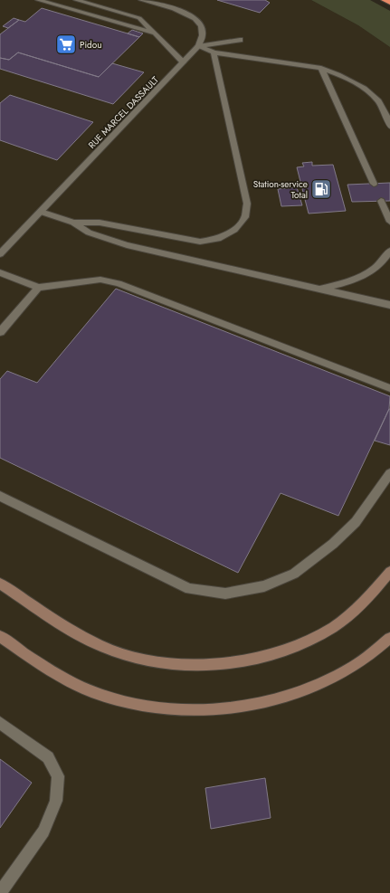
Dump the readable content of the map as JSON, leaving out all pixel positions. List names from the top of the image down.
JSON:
{
  "streets": {
    "street": ["RUE MARCEL DASSAULT"]
  },
  "places": {
    "supermarket": ["Pidou"],
    "fuel station": ["Station-service Total"]
  }
}
